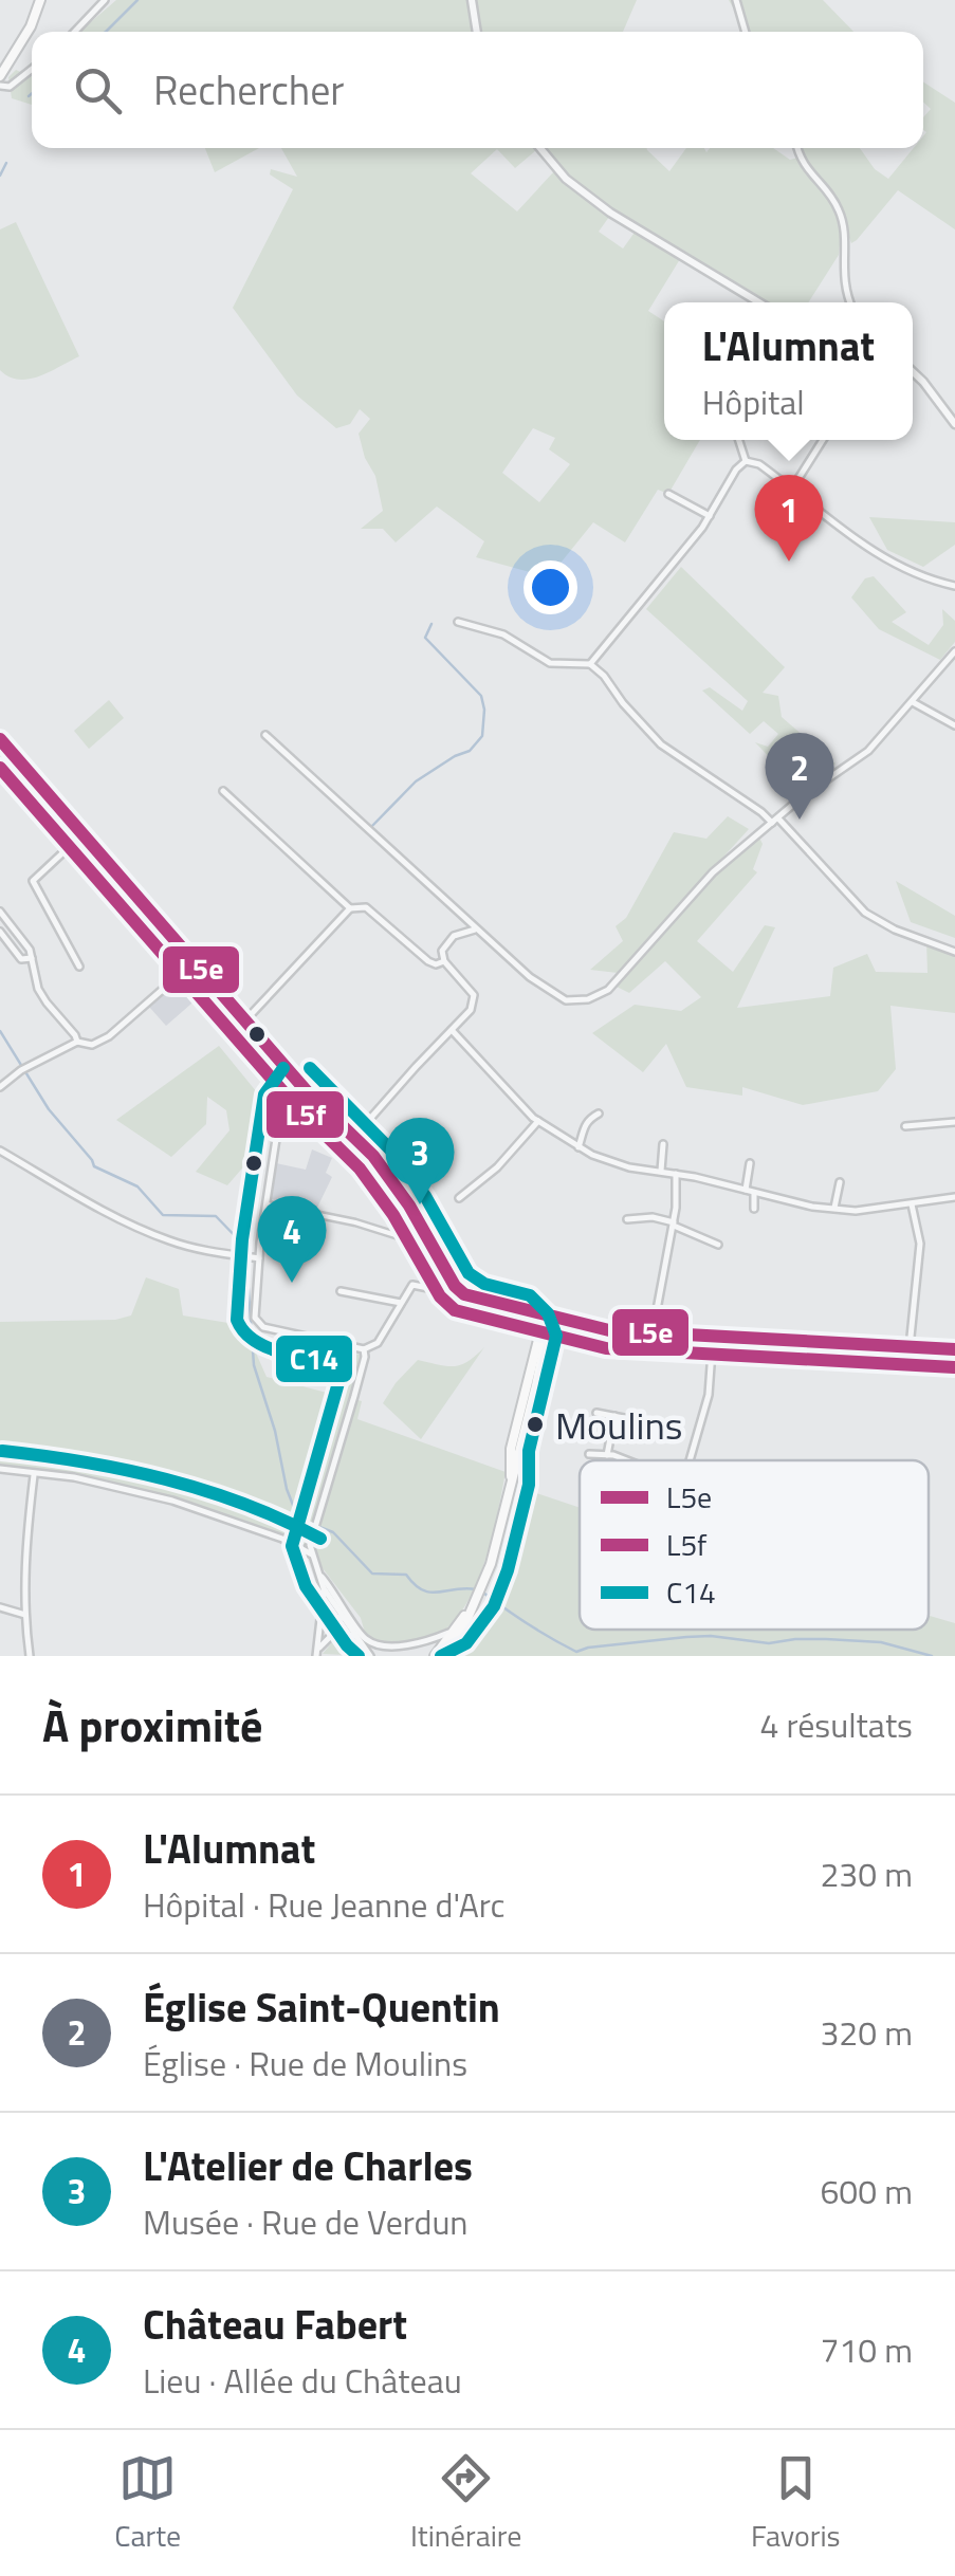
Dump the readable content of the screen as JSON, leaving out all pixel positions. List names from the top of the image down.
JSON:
{
  "places": ["Moulins"],
  "lines": ["transit line L5e", "transit line L5f", "transit line C14"],
  "legend": ["L5e", "L5f", "C14"],
  "page": {
    "search": "Rechercher",
    "popup": ["L'Alumnat", "Hôpital"],
    "pins": [
      "1",
      "2",
      "3",
      "4"
    ],
    "heading": ["À proximité", "4 résultats"],
    "list": [
      {
        "mark": "1",
        "name": "L'Alumnat",
        "note": "Hôpital · Rue Jeanne d'Arc",
        "value": "230 m"
      },
      {
        "mark": "2",
        "name": "Église Saint-Quentin",
        "note": "Église · Rue de Moulins",
        "value": "320 m"
      },
      {
        "mark": "3",
        "name": "L'Atelier de Charles",
        "note": "Musée · Rue de Verdun",
        "value": "600 m"
      },
      {
        "mark": "4",
        "name": "Château Fabert",
        "note": "Lieu · Allée du Château",
        "value": "710 m"
      }
    ],
    "nav": ["Carte", "Itinéraire", "Favoris"]
  }
}
